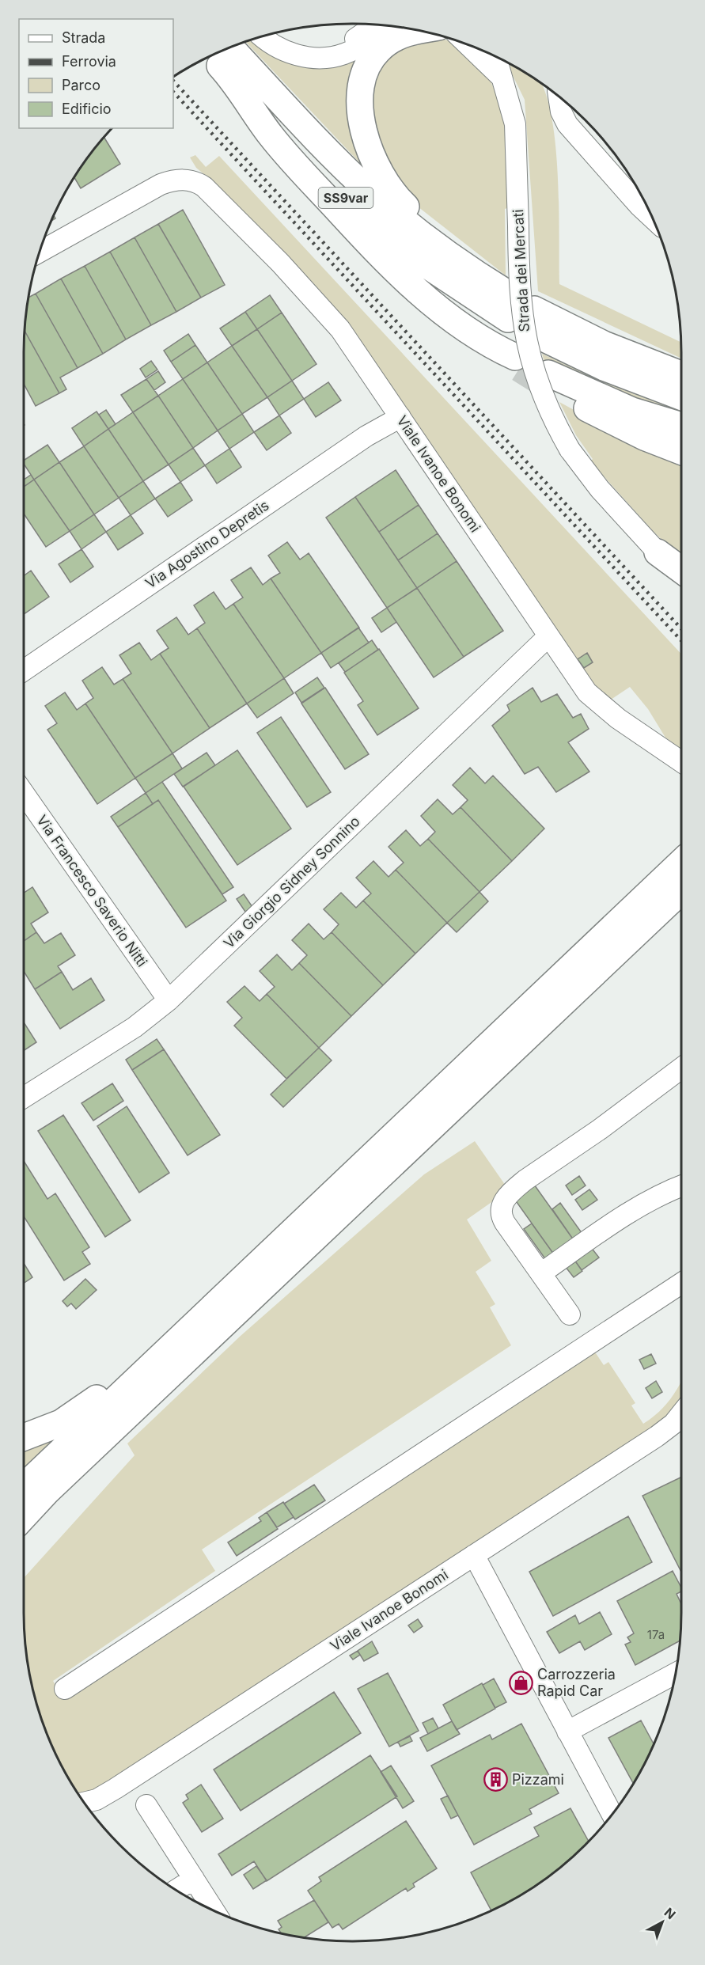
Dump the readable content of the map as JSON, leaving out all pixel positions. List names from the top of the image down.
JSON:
{
  "streets": {
    "highway": ["SS9var"],
    "street": [
      "Strada dei Mercati",
      "Viale Ivanoe Bonomi",
      "Via Agostino Depretis",
      "Via Giorgio Sidney Sonnino",
      "Via Francesco Saverio Nitti"
    ]
  },
  "crossings": [
    ["Viale Ivanoe Bonomi", "Via Agostino Depretis"],
    ["Viale Ivanoe Bonomi", "Via Giorgio Sidney Sonnino"],
    ["Via Giorgio Sidney Sonnino", "Via Francesco Saverio Nitti"]
  ],
  "places": {
    "shop": ["Carrozzeria Rapid Car"],
    "building": ["Pizzami"]
  },
  "house_numbers": ["17a"],
  "legend": [
    "Strada",
    "Ferrovia",
    "Parco",
    "Edificio"
  ],
  "north": "top right"
}
